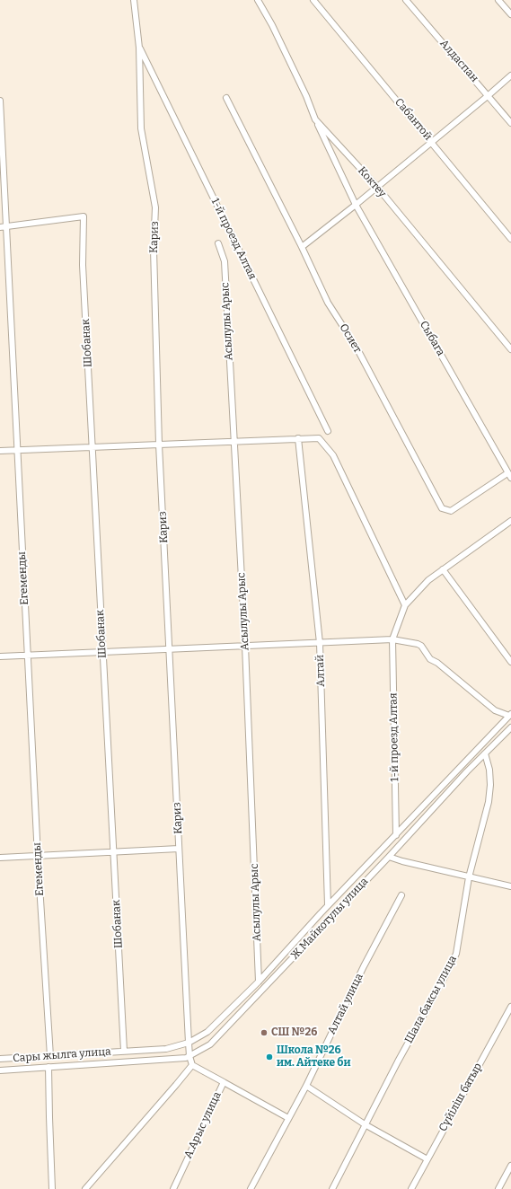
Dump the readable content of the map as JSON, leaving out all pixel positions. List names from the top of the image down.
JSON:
{
  "streets": {
    "street": [
      "Алдаспан",
      "Сабантой",
      "Коктеу",
      "Кариз",
      "1-й проезд Алтая",
      "Асылулы Арыс",
      "Осиет",
      "Сыбага",
      "Шобанак",
      "Егеменды",
      "Алтай",
      "Ж.Майкотулы улица",
      "Шала баксы улица",
      "Алтай улица",
      "Сары жылга улица",
      "Сүйіліш батыр",
      "А.Арыс улица"
    ]
  },
  "crossings": [
    ["Коктеу", "Сыбага"],
    ["Кариз", "1-й проезд Алтая"],
    ["Кариз", "Ж.Майкотулы улица"],
    ["1-й проезд Алтая", "Ж.Майкотулы улица"],
    ["Асылулы Арыс", "Ж.Майкотулы улица"],
    ["Осиет", "Сыбага"],
    ["Шобанак", "Егеменды"],
    ["Шобанак", "Ж.Майкотулы улица"],
    ["Шобанак", "Сары жылга улица"],
    ["Егеменды", "Сары жылга улица"],
    ["Алтай", "Ж.Майкотулы улица"],
    ["Ж.Майкотулы улица", "Шала баксы улица"],
    ["Ж.Майкотулы улица", "Сары жылга улица"]
  ],
  "places": ["СШ №26", "Школа №26 им. Айтеке би"]
}
